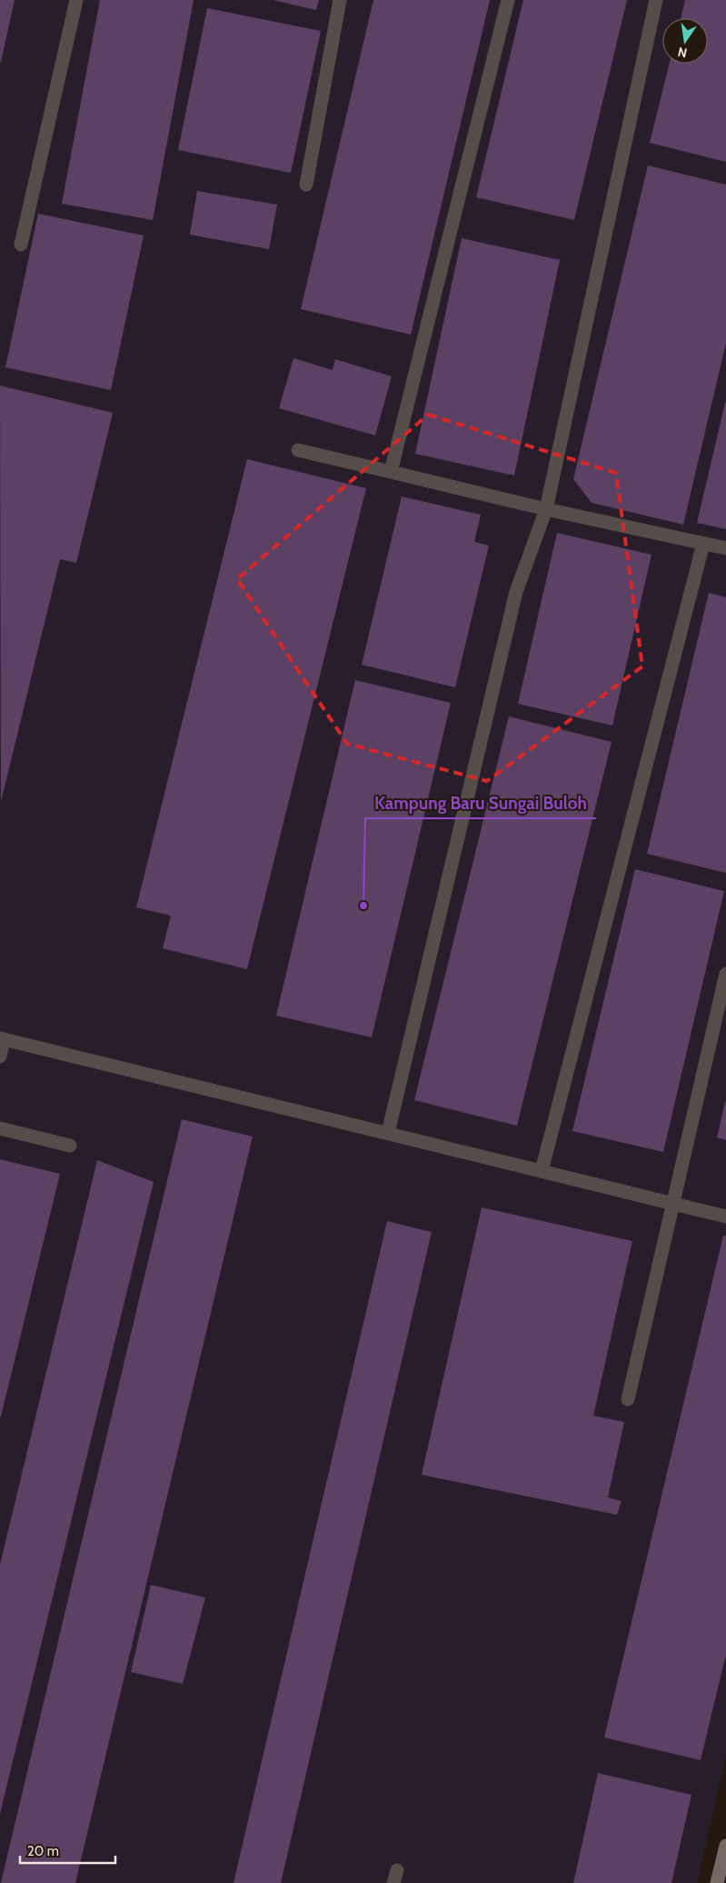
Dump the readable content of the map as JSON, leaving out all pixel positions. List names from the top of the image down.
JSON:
{
  "places": ["Kampung Baru Sungai Buloh"],
  "scale_bar": "20 m",
  "north": "bottom"
}
